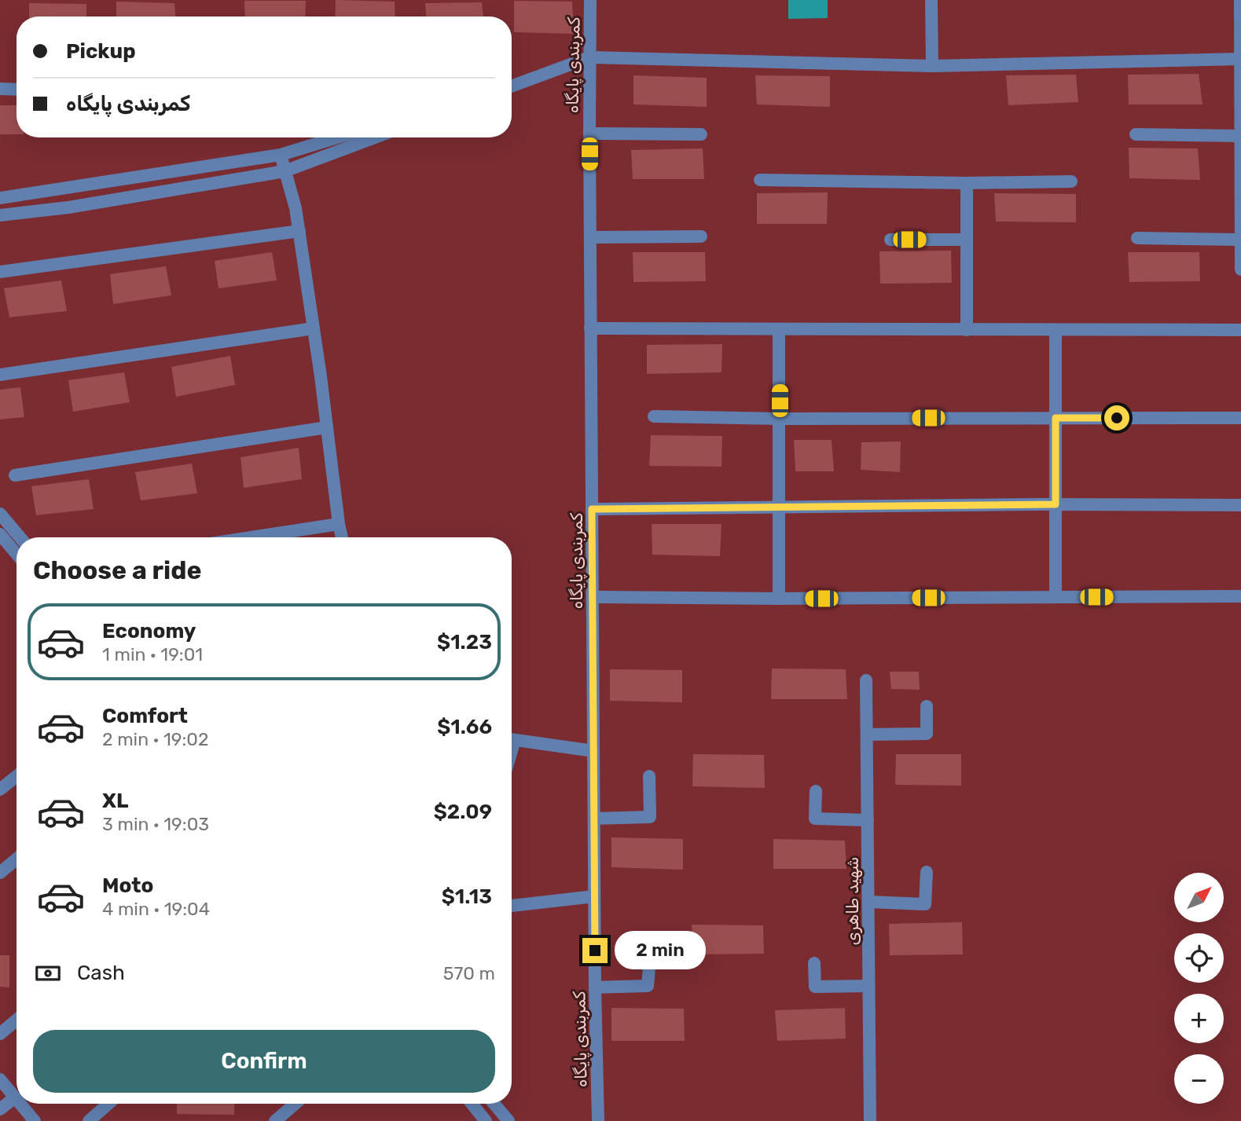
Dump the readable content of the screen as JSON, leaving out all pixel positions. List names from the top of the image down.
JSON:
{
  "streets": {
    "street": ["کمربندی پایگاه", "شهید طاهری"]
  },
  "north": "top right",
  "page": {
    "banner": ["Pickup", "کمربندی پایگاه"],
    "heading": "Choose a ride",
    "list": [
      {
        "name": "Economy",
        "note": "1 min · 19:01",
        "value": "$1.23"
      },
      {
        "name": "Comfort",
        "note": "2 min · 19:02",
        "value": "$1.66"
      },
      {
        "name": "XL",
        "note": "3 min · 19:03",
        "value": "$2.09"
      },
      {
        "name": "Moto",
        "note": "4 min · 19:04",
        "value": "$1.13"
      }
    ],
    "map_buttons": ["+", "−"],
    "bubble": "2 min",
    "pay": ["Cash", "570 m"],
    "buttons": "Confirm"
  }
}
